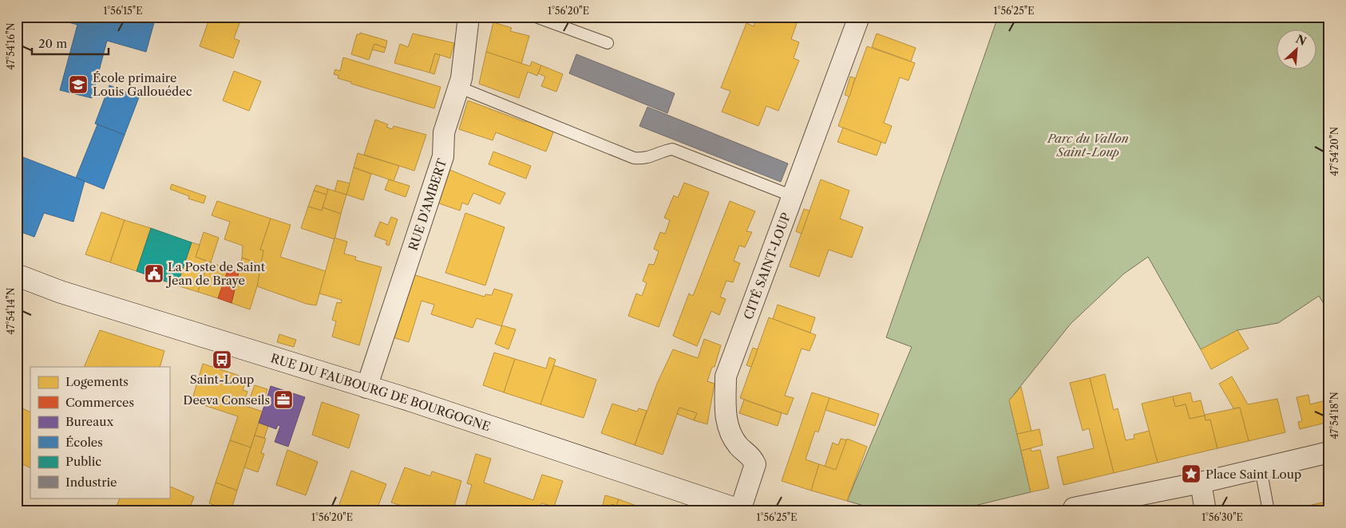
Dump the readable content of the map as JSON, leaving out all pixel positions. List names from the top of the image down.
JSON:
{
  "streets": {
    "main road": ["RUE DU FAUBOURG DE BOURGOGNE"],
    "street": ["RUE D'AMBERT", "CITÉ SAINT-LOUP"]
  },
  "crossings": [
    ["RUE D'AMBERT", "RUE DU FAUBOURG DE BOURGOGNE"],
    ["CITÉ SAINT-LOUP", "RUE DU FAUBOURG DE BOURGOGNE"]
  ],
  "parks": ["Parc du Vallon Saint-Loup"],
  "places": {
    "school or university": ["École primaire Louis Gallouédec"],
    "public building": ["La Poste de Saint Jean de Braye"],
    "bus stop": ["Saint-Loup"],
    "office": ["Deeva Conseils"],
    "place": ["Place Saint Loup"]
  },
  "legend": [
    "Logements",
    "Commerces",
    "Bureaux",
    "Écoles",
    "Public",
    "Industrie"
  ],
  "scale_bar": "20 m",
  "north": "top right",
  "coordinates": [
    "1°56'15\"E",
    "1°56'20\"E",
    "1°56'25\"E",
    "47°54'16\"N",
    "47°54'20\"N",
    "47°54'14\"N",
    "47°54'18\"N",
    "1°56'30\"E"
  ]
}
